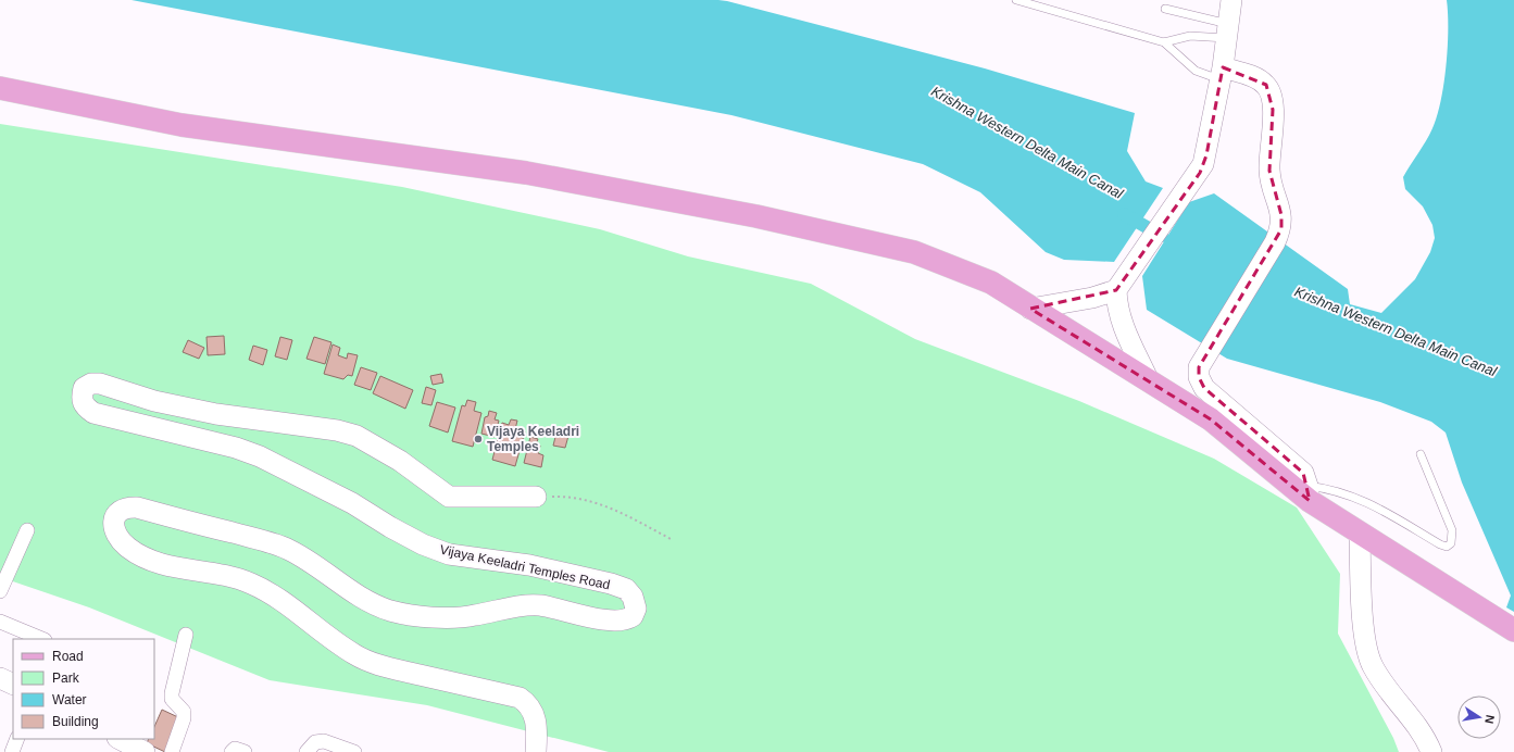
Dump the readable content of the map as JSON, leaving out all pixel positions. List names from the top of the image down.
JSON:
{
  "streets": {
    "street": ["Vijaya Keeladri Temples Road"]
  },
  "water": ["Krishna Western Delta Main Canal"],
  "places": ["Vijaya Keeladri Temples"],
  "legend": [
    "Road",
    "Park",
    "Water",
    "Building"
  ],
  "north": "right"
}
